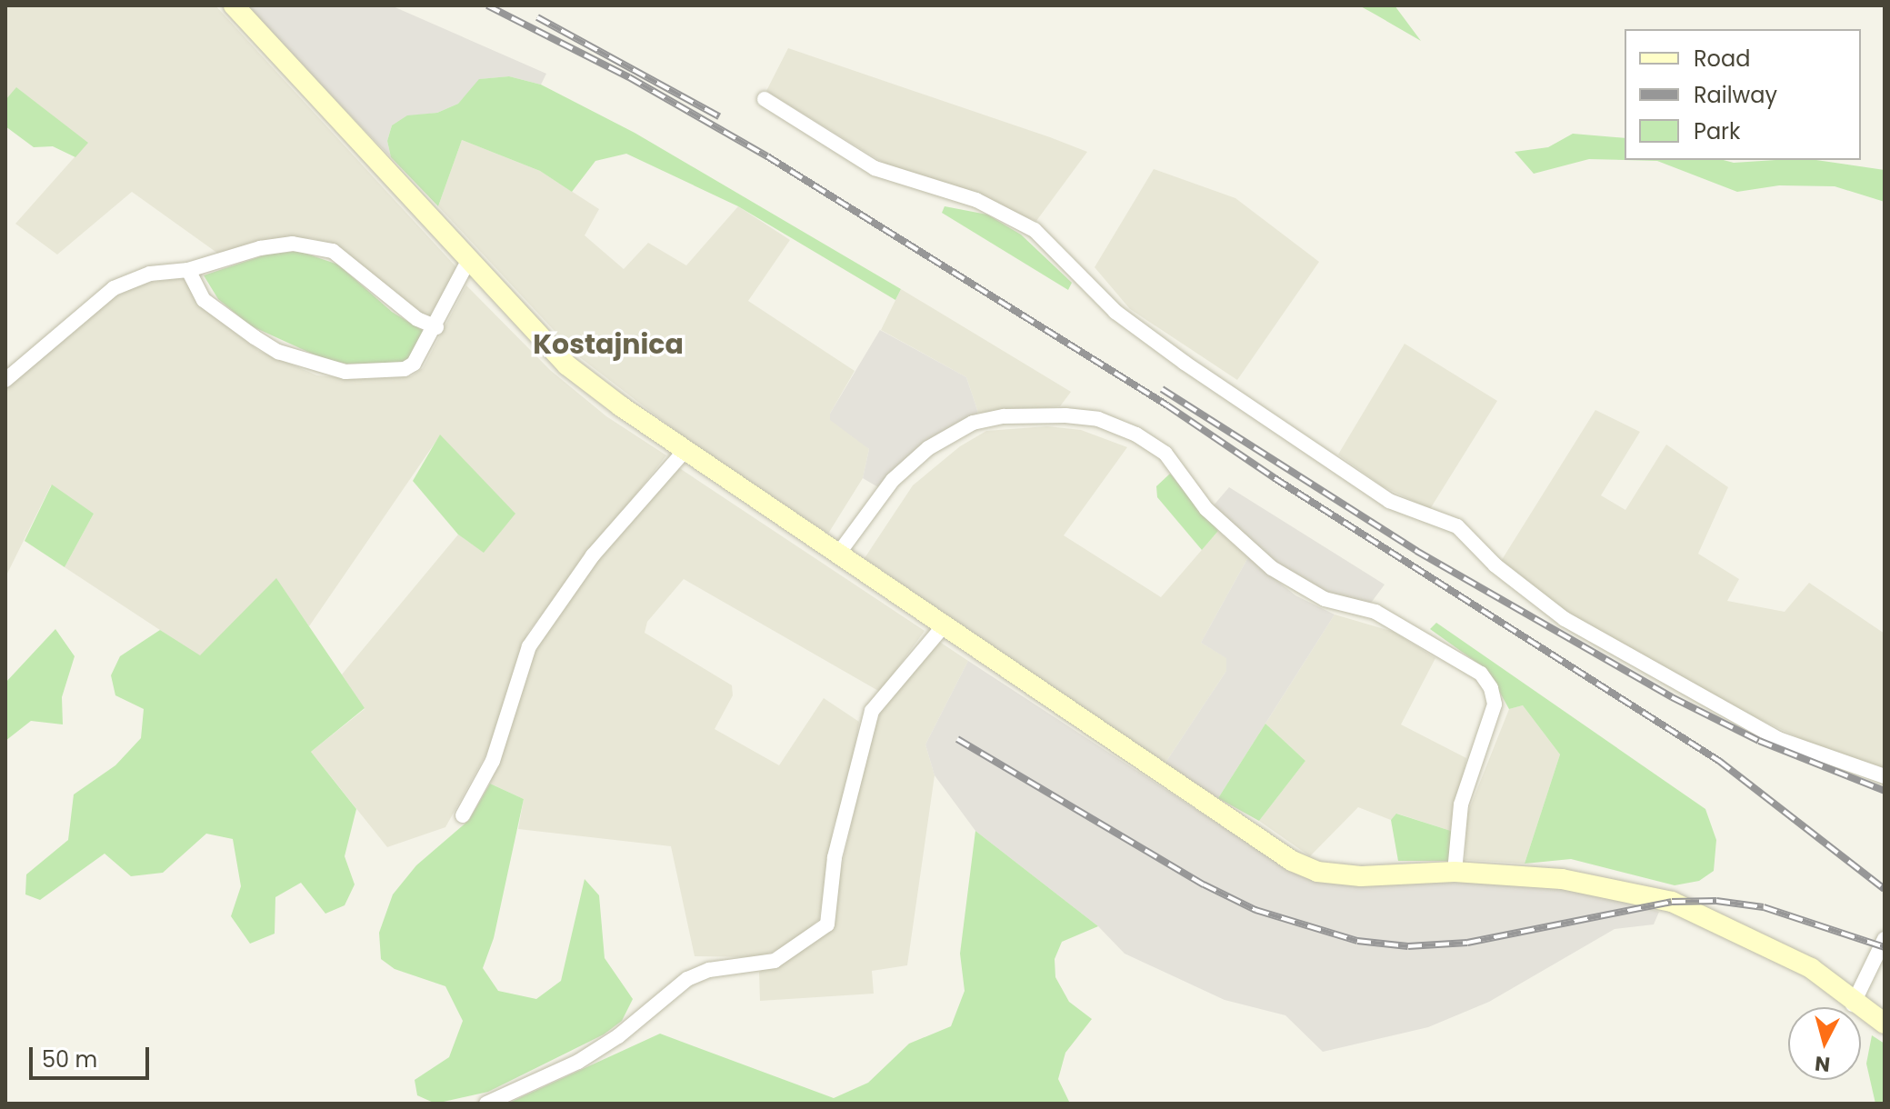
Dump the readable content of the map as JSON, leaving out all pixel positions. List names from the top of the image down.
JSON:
{
  "districts": ["Kostajnica"],
  "legend": ["Road", "Railway", "Park"],
  "scale_bar": "50 m",
  "north": "bottom"
}
